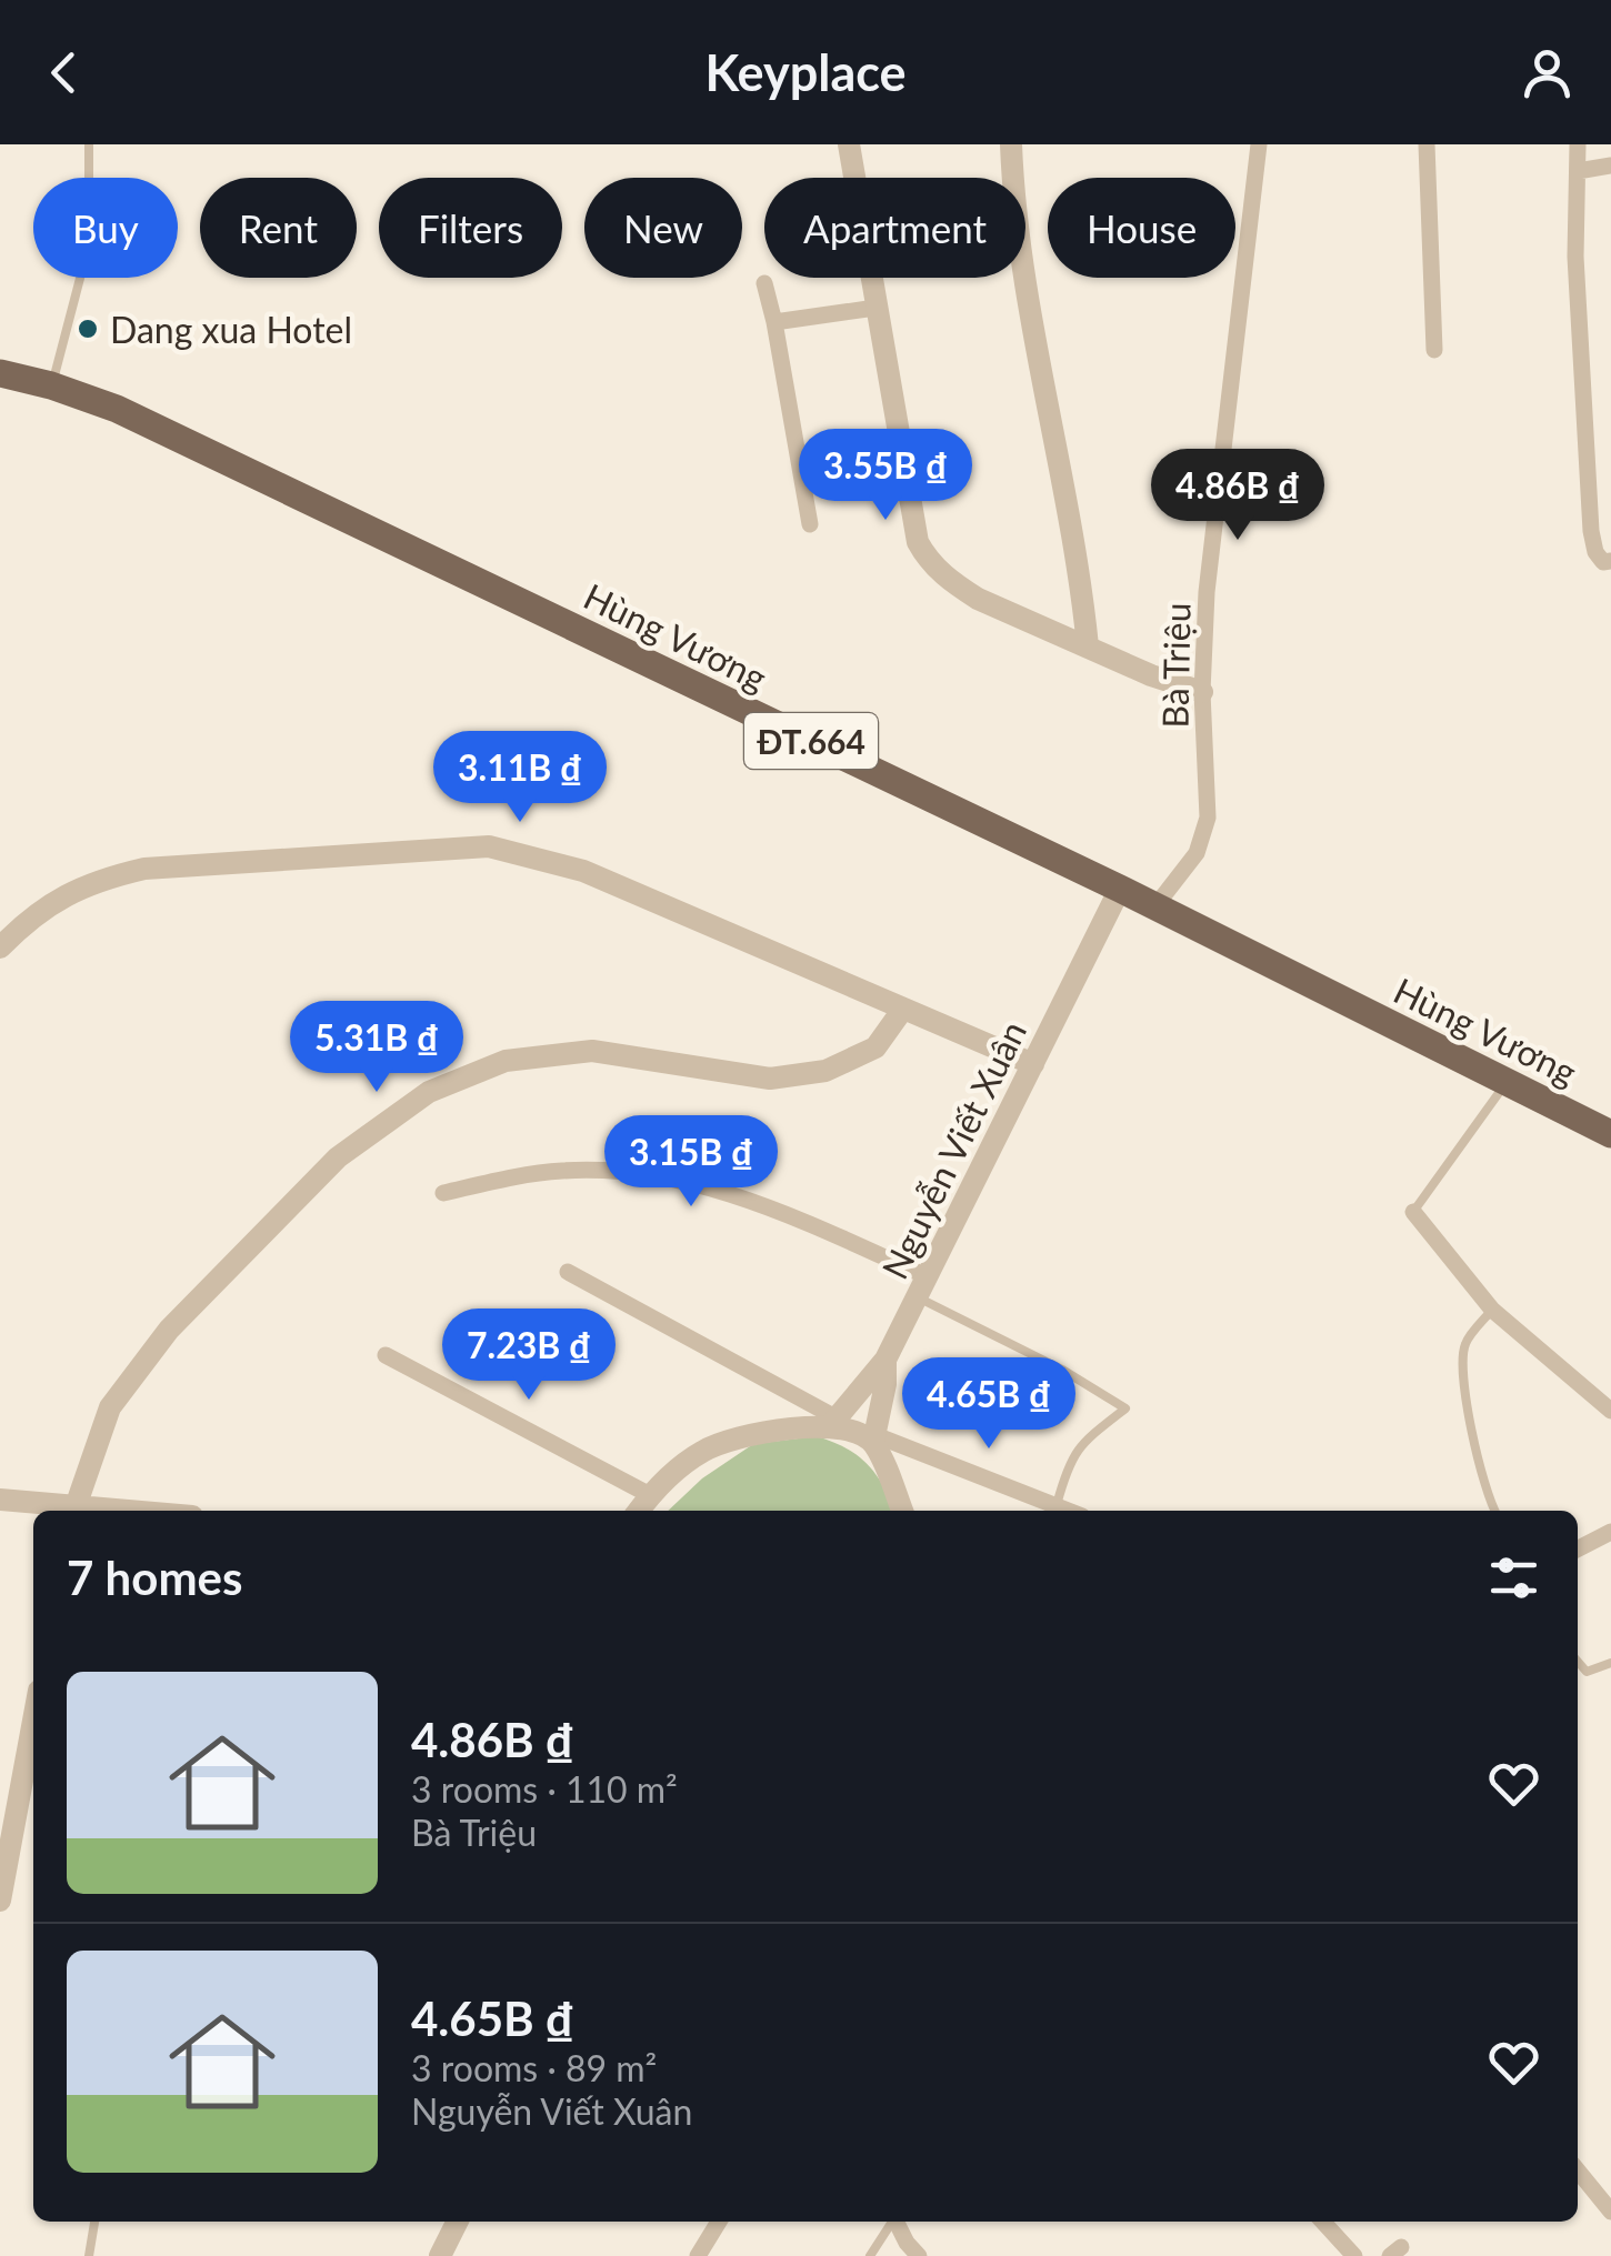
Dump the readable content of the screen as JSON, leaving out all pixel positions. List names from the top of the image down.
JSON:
{
  "streets": {
    "main road": ["Hùng Vương", "ĐT.664"],
    "street": ["Bà Triệu", "Nguyễn Viết Xuân"]
  },
  "crossings": [
    ["Hùng Vương", "Bà Triệu"],
    ["Hùng Vương", "Nguyễn Viết Xuân"]
  ],
  "places": ["Dang xua Hotel"],
  "page": {
    "header": "Keyplace",
    "chip": [
      "Buy",
      "Rent",
      "Filters",
      "New",
      "Apartment",
      "House"
    ],
    "price": [
      "3.55B ₫",
      "4.86B ₫",
      "3.11B ₫",
      "5.31B ₫",
      "3.15B ₫",
      "7.23B ₫",
      "4.65B ₫"
    ],
    "heading": "7 homes",
    "list": [
      {
        "name": "4.86B ₫",
        "note": "3 rooms · 110 m² · Bà Triệu"
      },
      {
        "name": "4.65B ₫",
        "note": "3 rooms · 89 m² · Nguyễn Viết Xuân"
      }
    ]
  }
}
